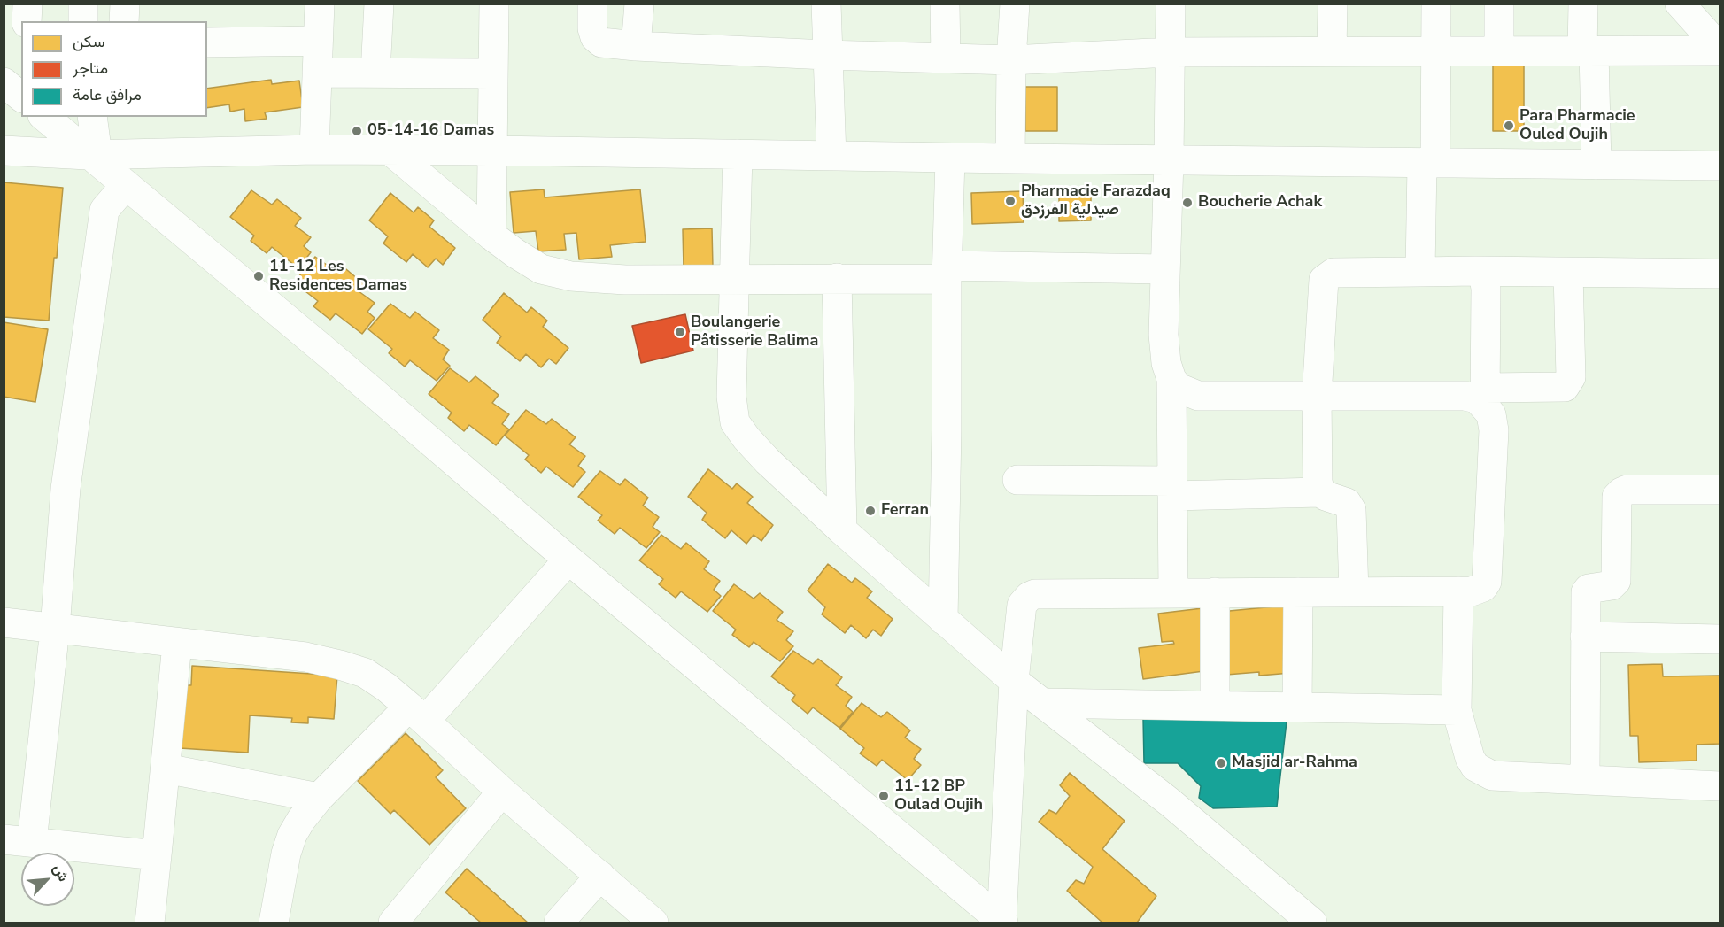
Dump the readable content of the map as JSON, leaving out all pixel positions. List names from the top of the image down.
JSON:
{
  "places": [
    "Para Pharmacie Ouled Oujih",
    "05-14-16 Damas",
    "Pharmacie Farazdaq صيدلية الفرزدق",
    "Boucherie Achak",
    "11-12 Les Residences Damas",
    "Boulangerie Pâtisserie Balima",
    "Ferran",
    "Masjid ar-Rahma",
    "11-12 BP Oulad Oujih"
  ],
  "legend": ["سكن", "متاجر", "مرافق عامة"],
  "north": "top right"
}
